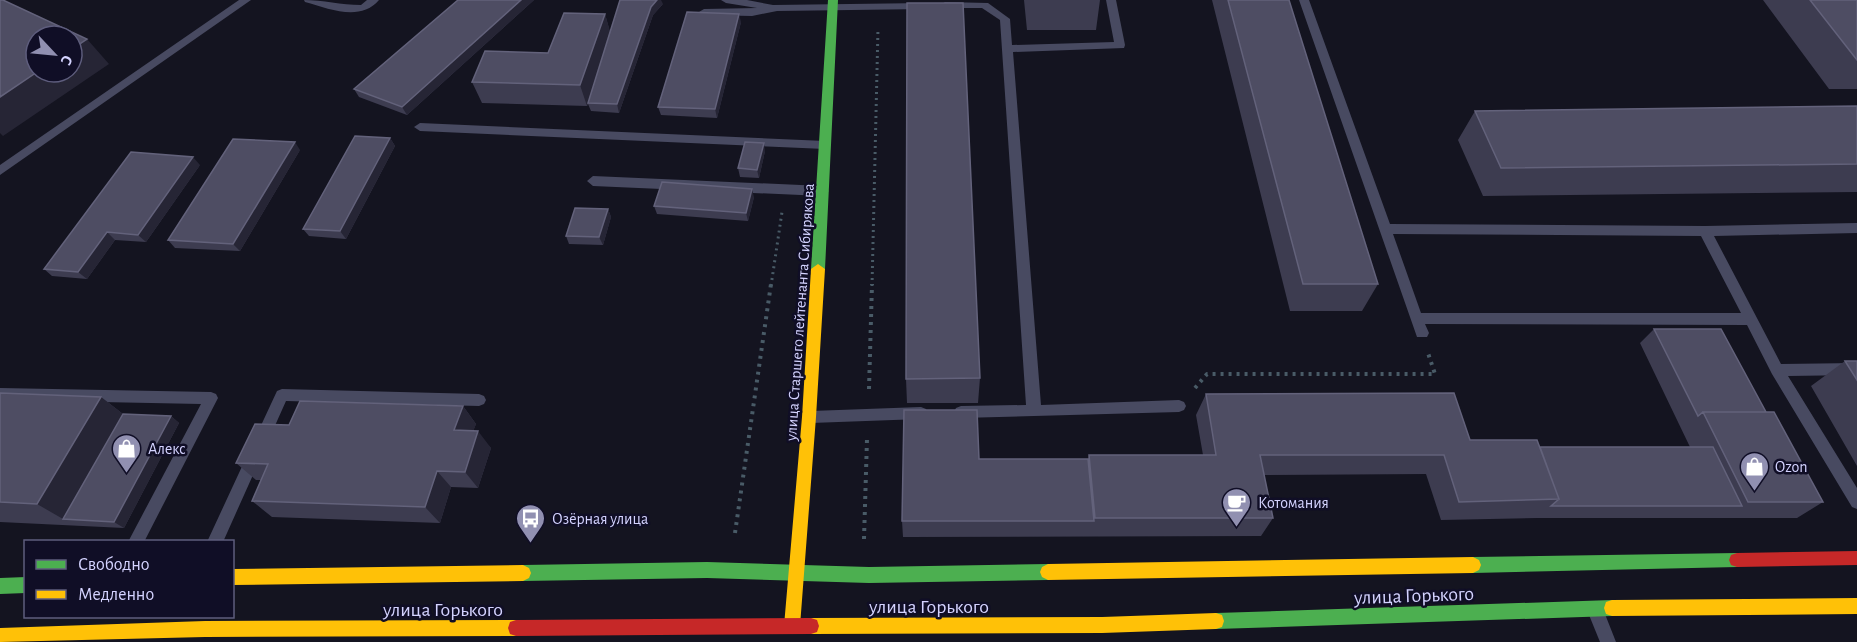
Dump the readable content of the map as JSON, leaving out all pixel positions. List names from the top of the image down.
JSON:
{
  "streets": {
    "main road": ["улица Старшего лейтенанта Сибирякова", "улица Горького"]
  },
  "crossings": [
    ["улица Старшего лейтенанта Сибирякова", "улица Горького"]
  ],
  "places": {
    "shop": ["Алекс", "Ozon"],
    "cafe": ["Котомания"],
    "bus stop": ["Озёрная улица"]
  },
  "legend": ["Свободно", "Медленно"],
  "north": "bottom right"
}
